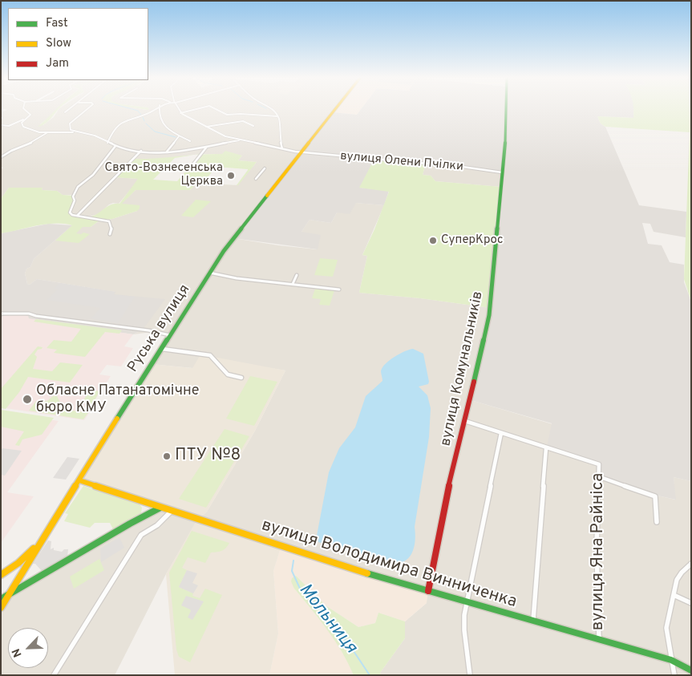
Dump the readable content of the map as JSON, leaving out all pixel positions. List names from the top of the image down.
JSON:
{
  "streets": {
    "main road": ["Руська вулиця", "вулиця Комунальників", "вулиця Володимира Винниченка"],
    "street": ["вулиця Олени Пчілки", "вулиця Яна Райніса"]
  },
  "crossings": [
    ["вулиця Олени Пчілки", "Руська вулиця"],
    ["вулиця Олени Пчілки", "вулиця Комунальників"],
    ["Руська вулиця", "вулиця Володимира Винниченка"],
    ["вулиця Комунальників", "вулиця Володимира Винниченка"],
    ["вулиця Яна Райніса", "вулиця Володимира Винниченка"]
  ],
  "water": ["Мольниця"],
  "places": [
    "Свято-Вознесенська Церква",
    "СуперКрос",
    "Обласне Патанатомічне бюро КМУ",
    "ПТУ №8"
  ],
  "legend": ["Fast", "Slow", "Jam"],
  "north": "bottom left"
}
